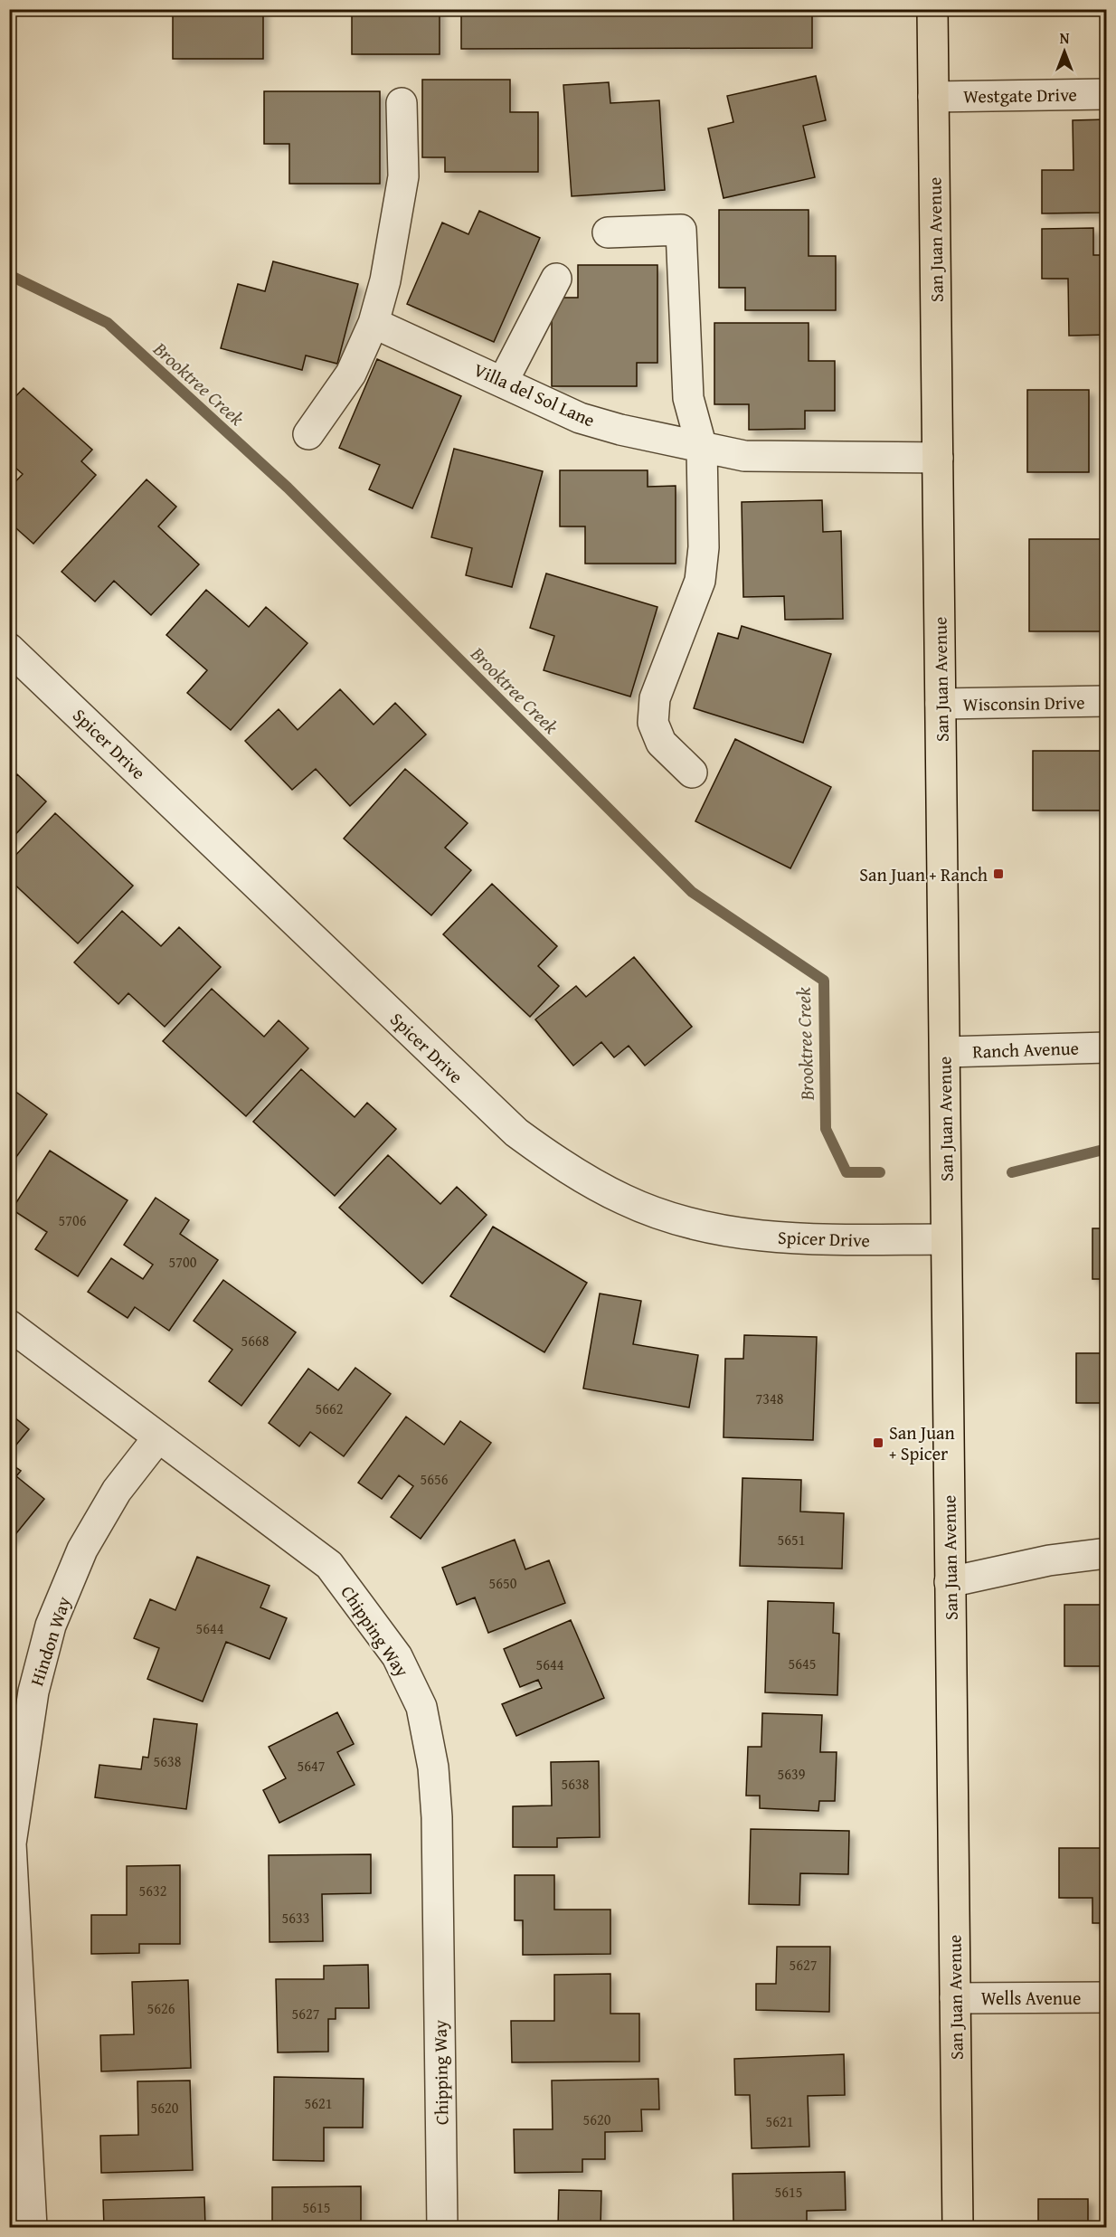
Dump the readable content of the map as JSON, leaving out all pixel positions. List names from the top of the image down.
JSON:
{
  "streets": {
    "main road": ["San Juan Avenue"],
    "street": [
      "Westgate Drive",
      "Villa del Sol Lane",
      "Wisconsin Drive",
      "Spicer Drive",
      "Ranch Avenue",
      "Chipping Way",
      "Hindon Way",
      "Wells Avenue"
    ]
  },
  "crossings": [
    ["Westgate Drive", "San Juan Avenue"],
    ["San Juan Avenue", "Villa del Sol Lane"],
    ["San Juan Avenue", "Wisconsin Drive"],
    ["San Juan Avenue", "Spicer Drive"],
    ["San Juan Avenue", "Ranch Avenue"],
    ["San Juan Avenue", "Wells Avenue"],
    ["Chipping Way", "Hindon Way"]
  ],
  "water": ["Brooktree Creek"],
  "places": {
    "transit": ["San Juan + Ranch", "San Juan + Spicer"]
  },
  "house_numbers": [
    "5706",
    "5700",
    "5668",
    "7348",
    "5662",
    "5656",
    "5651",
    "5650",
    "5644",
    "5645",
    "5644",
    "5638",
    "5647",
    "5639",
    "5638",
    "5632",
    "5633",
    "5627",
    "5626",
    "5627",
    "5621",
    "5620",
    "5620",
    "5621",
    "5615",
    "5615"
  ],
  "north": "top"
}
